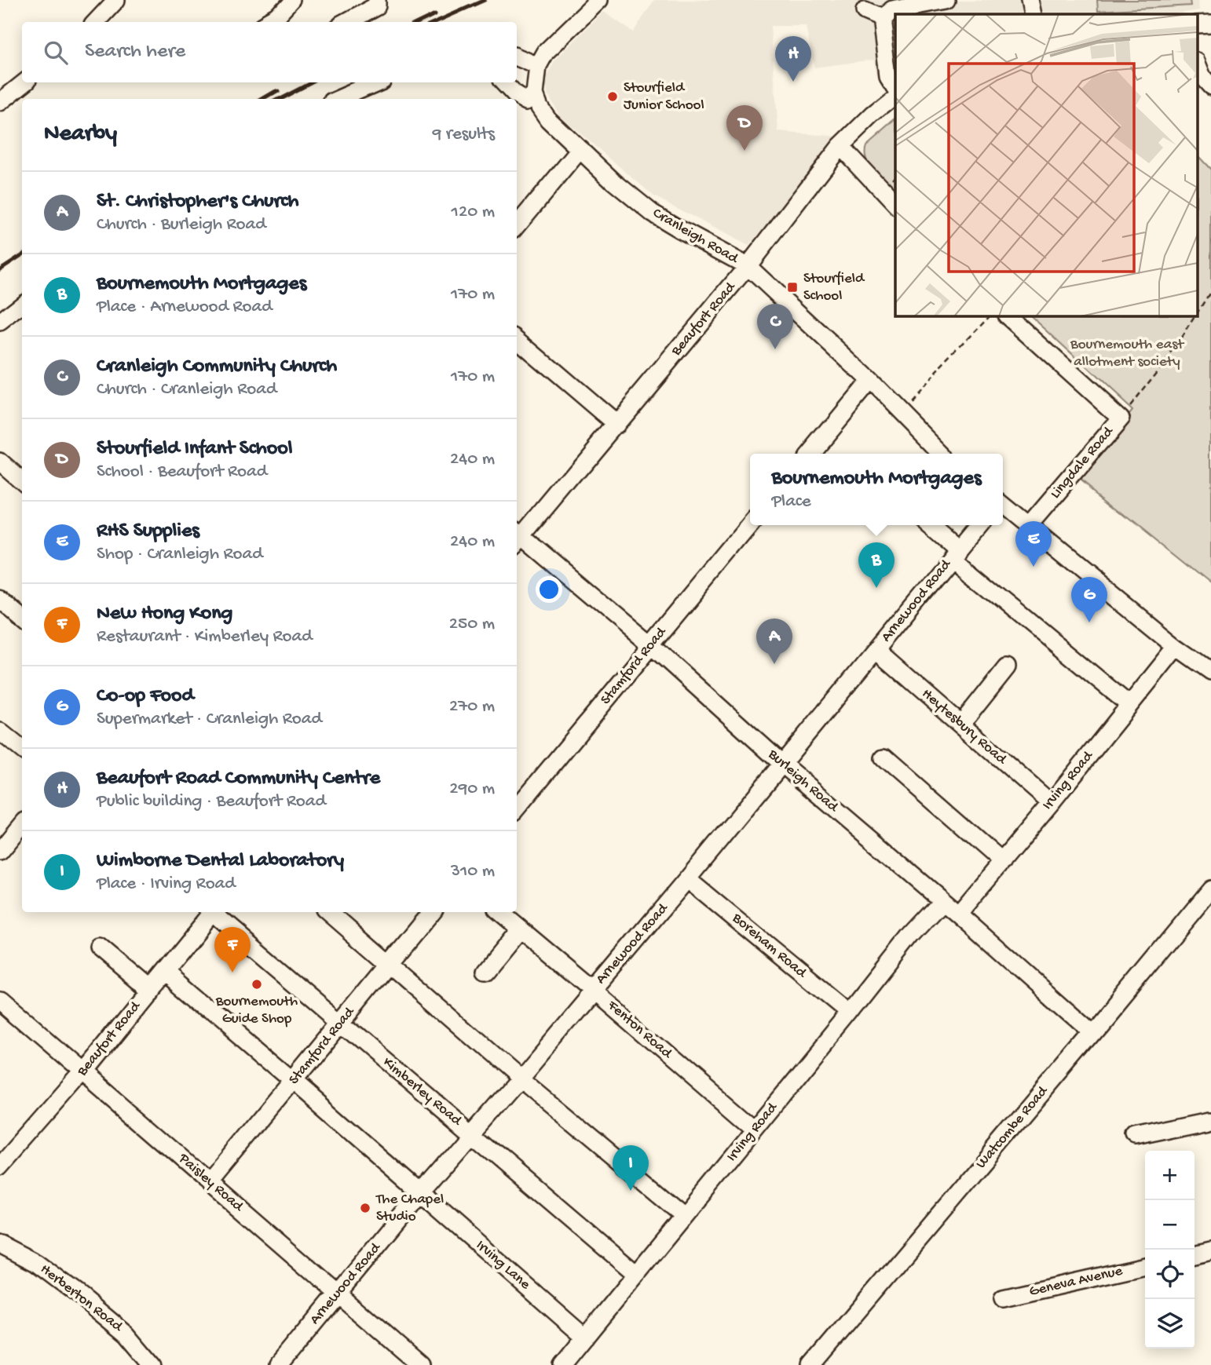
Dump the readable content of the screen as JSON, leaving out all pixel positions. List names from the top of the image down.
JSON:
{
  "streets": {
    "street": [
      "Cranleigh Road",
      "Beaufort Road",
      "Lingdale Road",
      "Arnewood Road",
      "Stamford Road",
      "Heytesbury Road",
      "Burleigh Road",
      "Irving Road",
      "Boreham Road",
      "Fenton Road",
      "Kimberley Road",
      "Watcombe Road",
      "Paisley Road",
      "Irving Lane",
      "Geneva Avenue",
      "Herberton Road"
    ]
  },
  "crossings": [
    ["Cranleigh Road", "Beaufort Road"],
    ["Beaufort Road", "Burleigh Road"],
    ["Beaufort Road", "Paisley Road"],
    ["Beaufort Road", "Irving Lane"],
    ["Arnewood Road", "Heytesbury Road"],
    ["Arnewood Road", "Burleigh Road"],
    ["Arnewood Road", "Boreham Road"],
    ["Arnewood Road", "Fenton Road"],
    ["Arnewood Road", "Kimberley Road"],
    ["Arnewood Road", "Paisley Road"],
    ["Arnewood Road", "Irving Lane"],
    ["Stamford Road", "Burleigh Road"],
    ["Stamford Road", "Kimberley Road"],
    ["Stamford Road", "Paisley Road"],
    ["Stamford Road", "Irving Lane"],
    ["Heytesbury Road", "Irving Road"],
    ["Burleigh Road", "Irving Road"],
    ["Burleigh Road", "Watcombe Road"],
    ["Irving Road", "Boreham Road"],
    ["Irving Road", "Fenton Road"],
    ["Irving Road", "Kimberley Road"],
    ["Irving Road", "Irving Lane"]
  ],
  "parks": ["Bournemouth east allotment society"],
  "places": {
    "other": ["Stourfield Junior School", "Bournemouth Guide Shop", "The Chapel Studio"],
    "transit": ["Stourfield School"]
  },
  "page": {
    "search": "Search here",
    "pins": [
      "H",
      "D",
      "C",
      "E",
      "B",
      "G",
      "A",
      "F",
      "I"
    ],
    "heading": ["Nearby", "9 results"],
    "list": [
      {
        "mark": "A",
        "name": "St. Christopher's Church",
        "note": "Church · Burleigh Road",
        "value": "120 m"
      },
      {
        "mark": "B",
        "name": "Bournemouth Mortgages",
        "note": "Place · Arnewood Road",
        "value": "170 m"
      },
      {
        "mark": "C",
        "name": "Cranleigh Community Church",
        "note": "Church · Cranleigh Road",
        "value": "170 m"
      },
      {
        "mark": "D",
        "name": "Stourfield Infant School",
        "note": "School · Beaufort Road",
        "value": "240 m"
      },
      {
        "mark": "E",
        "name": "RHS Supplies",
        "note": "Shop · Cranleigh Road",
        "value": "240 m"
      },
      {
        "mark": "F",
        "name": "New Hong Kong",
        "note": "Restaurant · Kimberley Road",
        "value": "250 m"
      },
      {
        "mark": "G",
        "name": "Co-op Food",
        "note": "Supermarket · Cranleigh Road",
        "value": "270 m"
      },
      {
        "mark": "H",
        "name": "Beaufort Road Community Centre",
        "note": "Public building · Beaufort Road",
        "value": "290 m"
      },
      {
        "mark": "I",
        "name": "Wimborne Dental Laboratory",
        "note": "Place · Irving Road",
        "value": "310 m"
      }
    ],
    "popup": ["Bournemouth Mortgages", "Place"],
    "map_buttons": ["+", "−"]
  }
}
